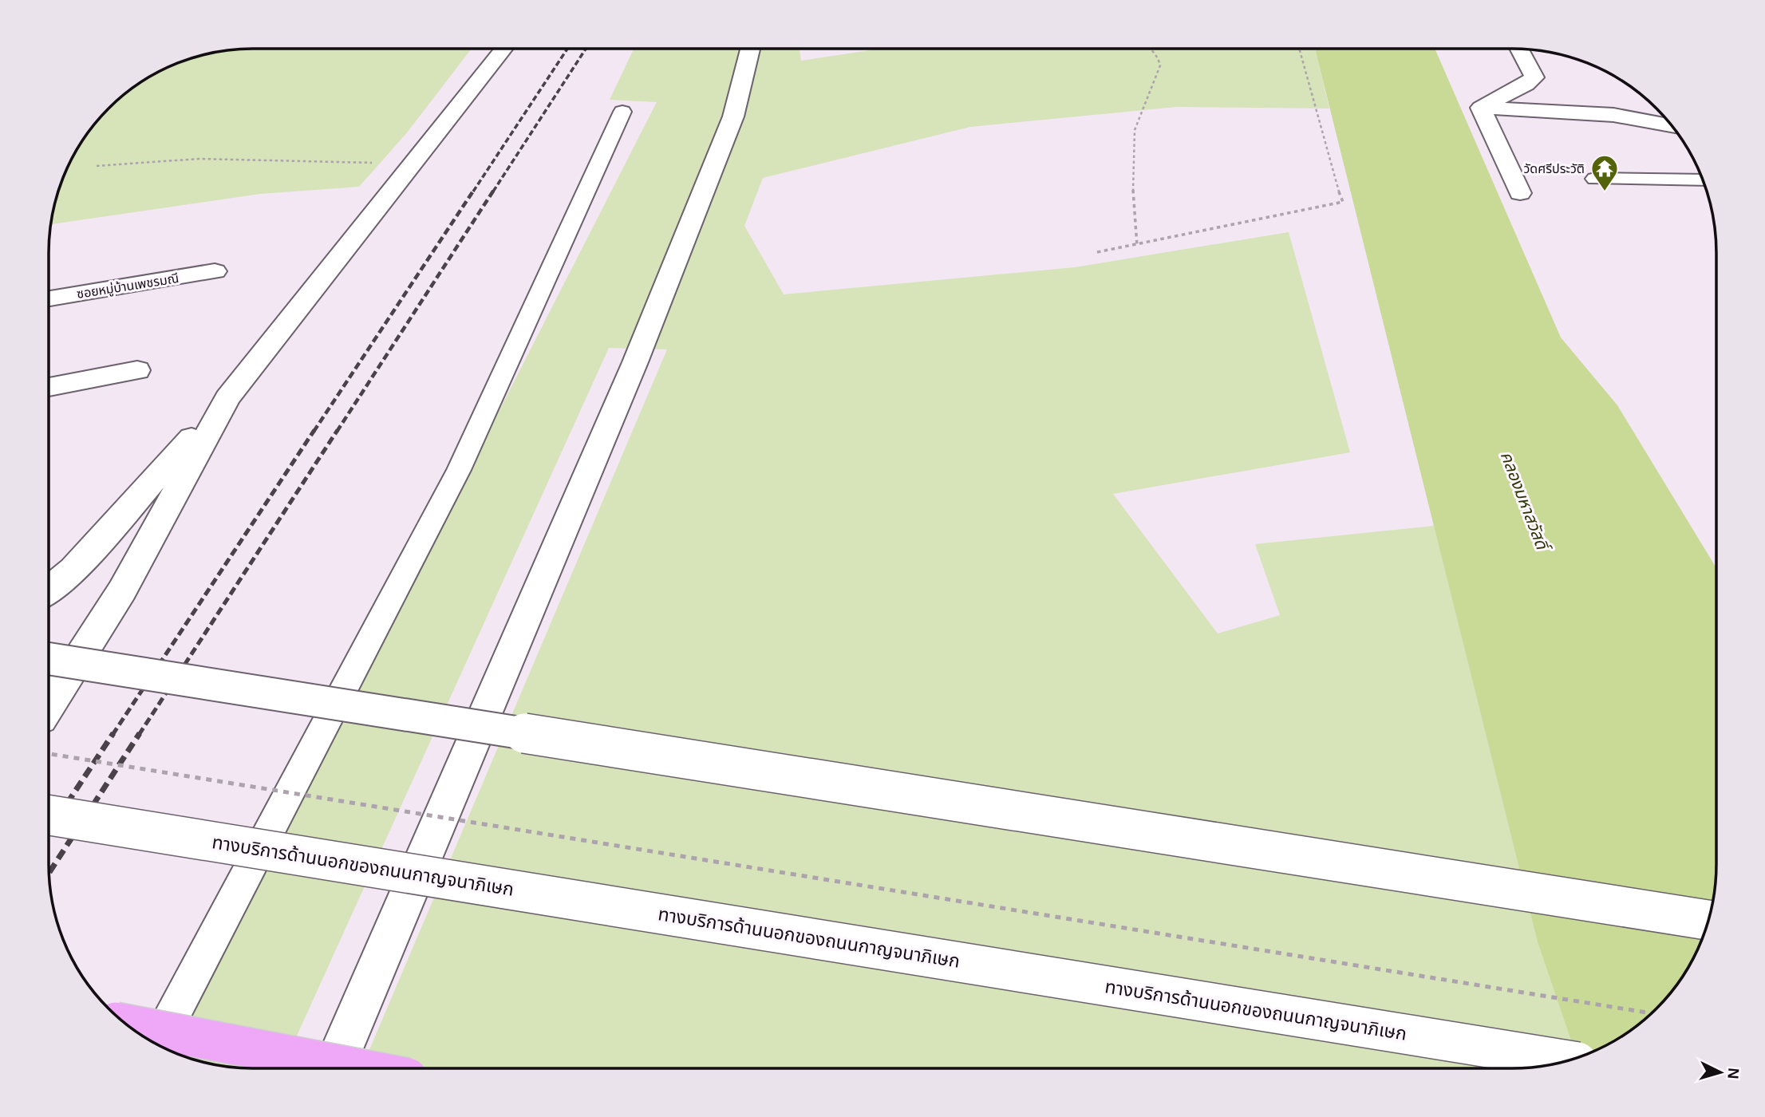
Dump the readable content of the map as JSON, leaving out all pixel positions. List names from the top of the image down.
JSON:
{
  "streets": {
    "main road": ["ซอยหมู่บ้านเพชรมณี", "ทางบริการด้านนอกของถนนกาญจนาภิเษก"]
  },
  "water": ["คลองมหาสวัสดิ์"],
  "places": {
    "temple": ["วัดศรีประวัติ"]
  },
  "north": "right"
}
